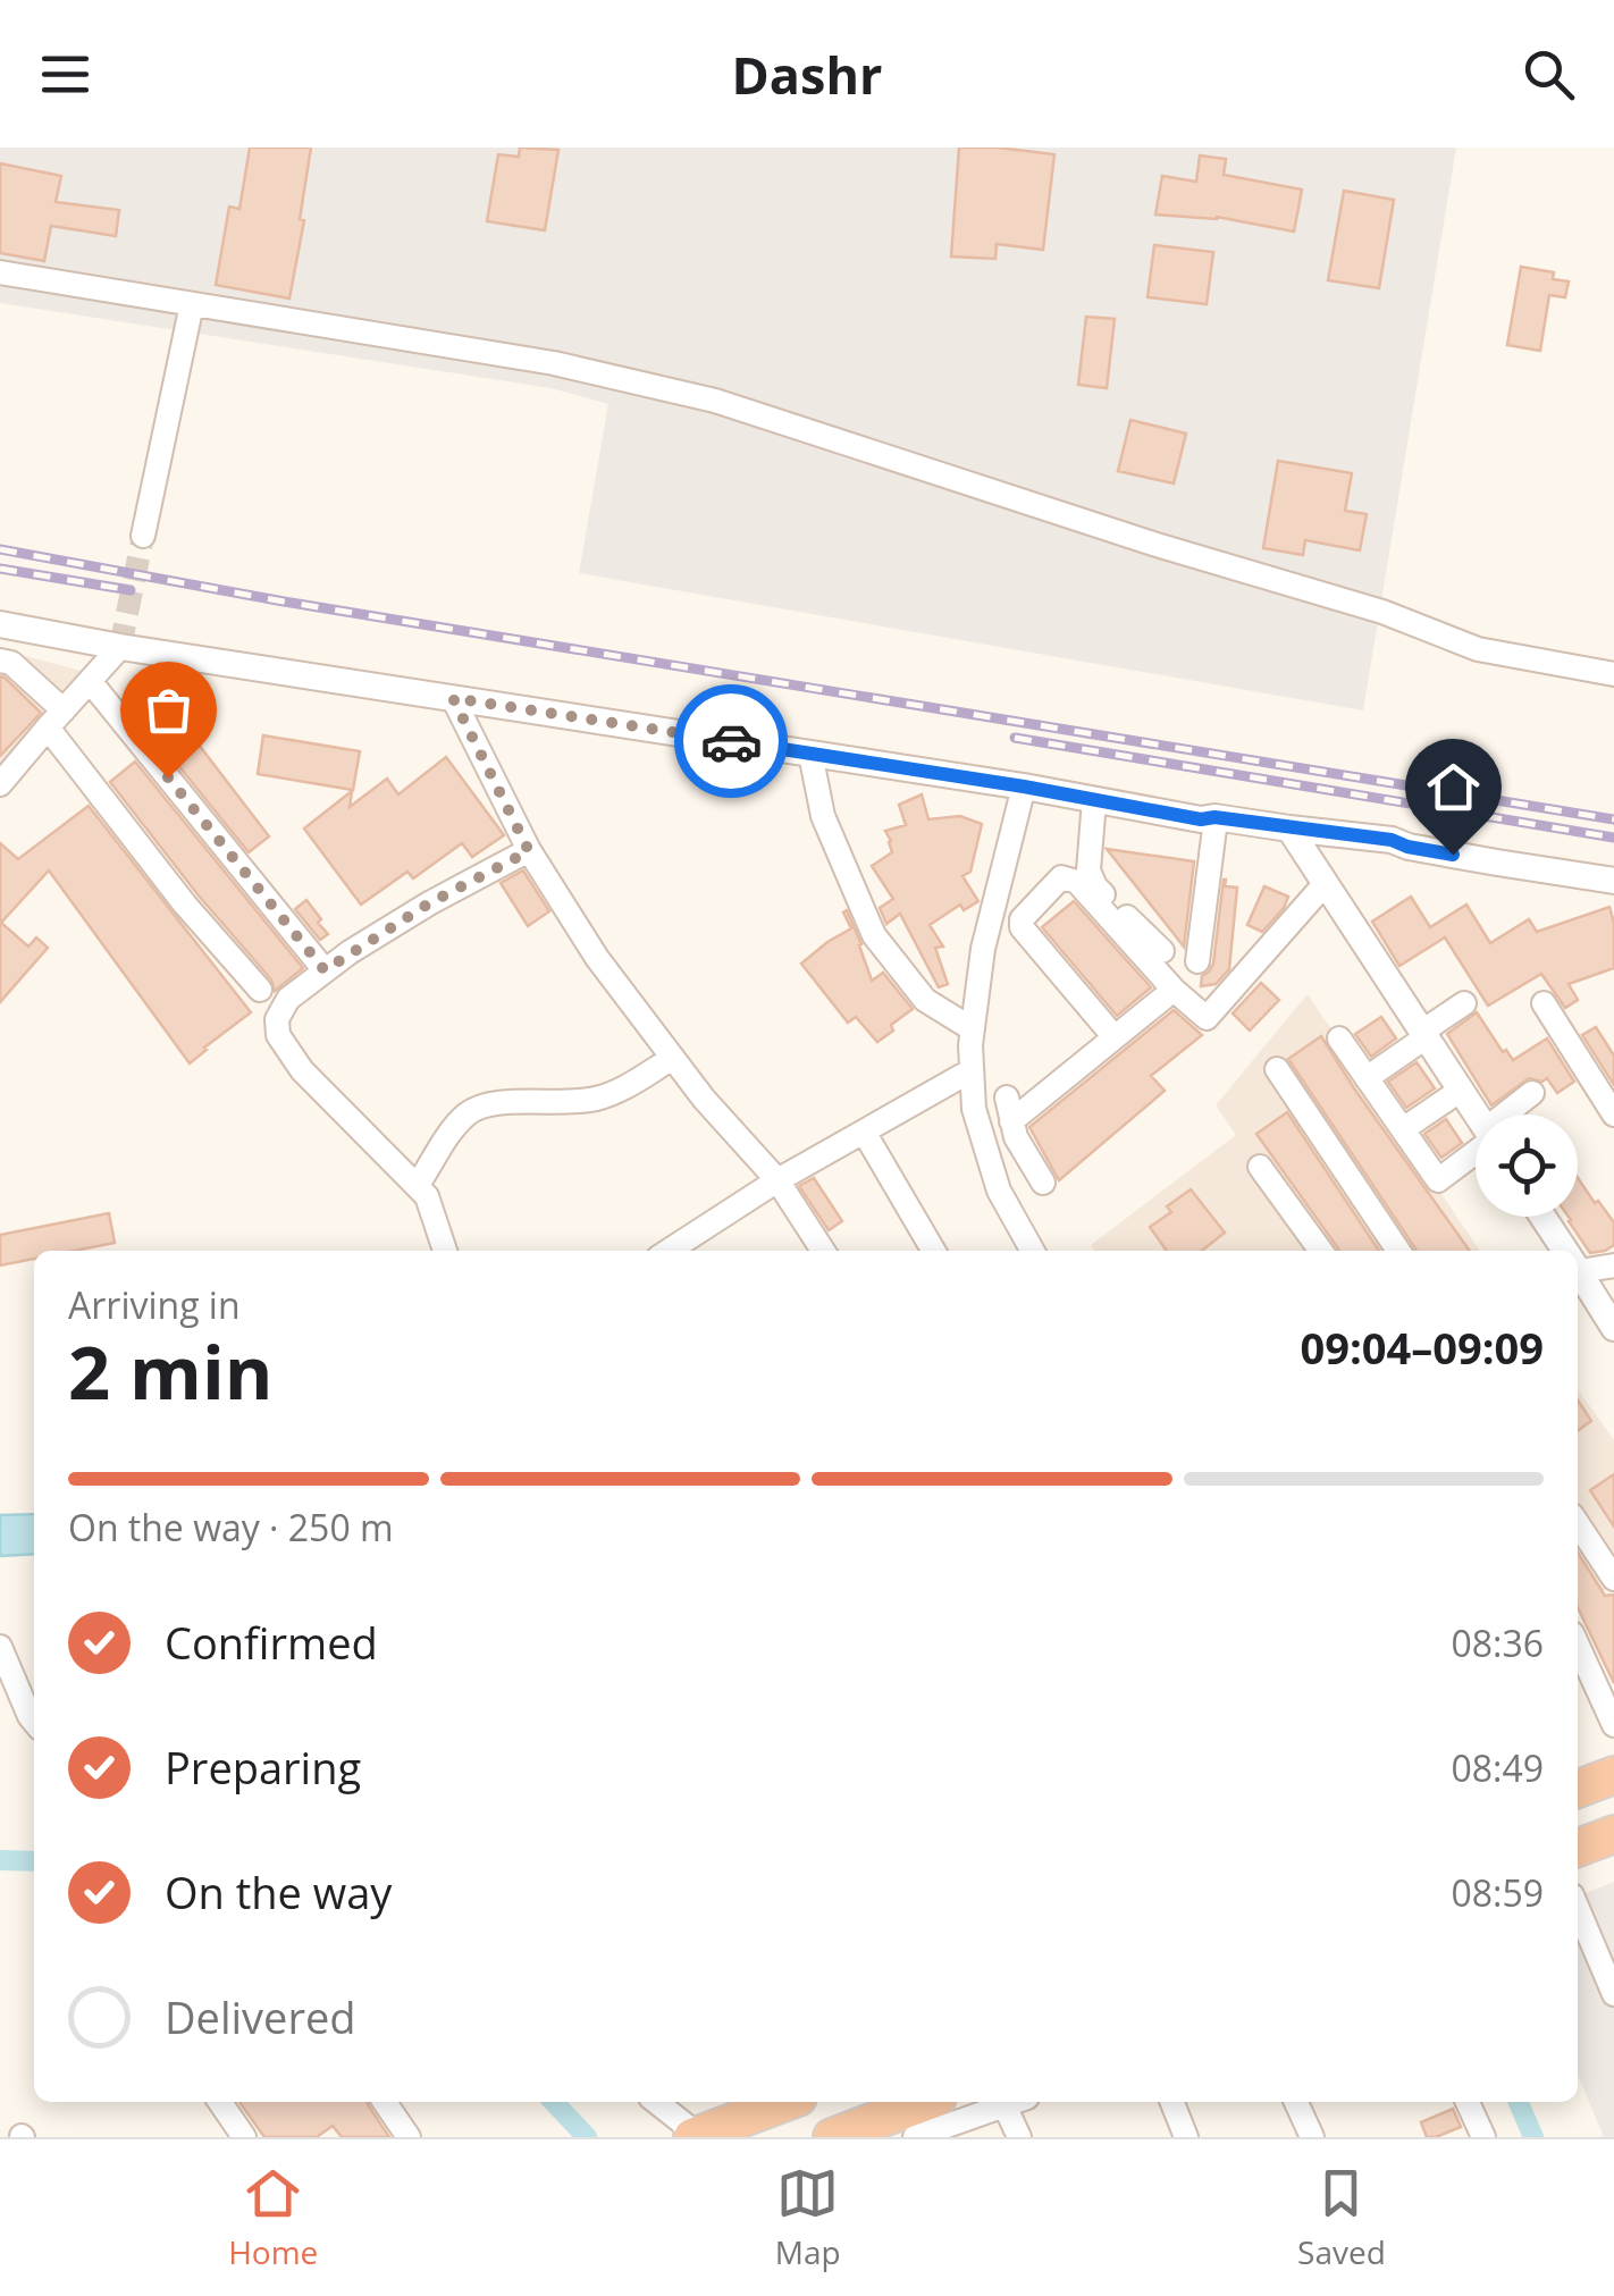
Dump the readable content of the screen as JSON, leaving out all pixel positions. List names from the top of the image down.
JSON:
{
  "page": {
    "header": "Dashr",
    "heading": ["2 min", "Arriving in", "09:04–09:09"],
    "bar": "On the way · 250 m",
    "list": [
      ["Confirmed", "08:36"],
      ["Preparing", "08:49"],
      ["On the way", "08:59"],
      "Delivered"
    ],
    "tabs": ["Home", "Map", "Saved"]
  }
}
